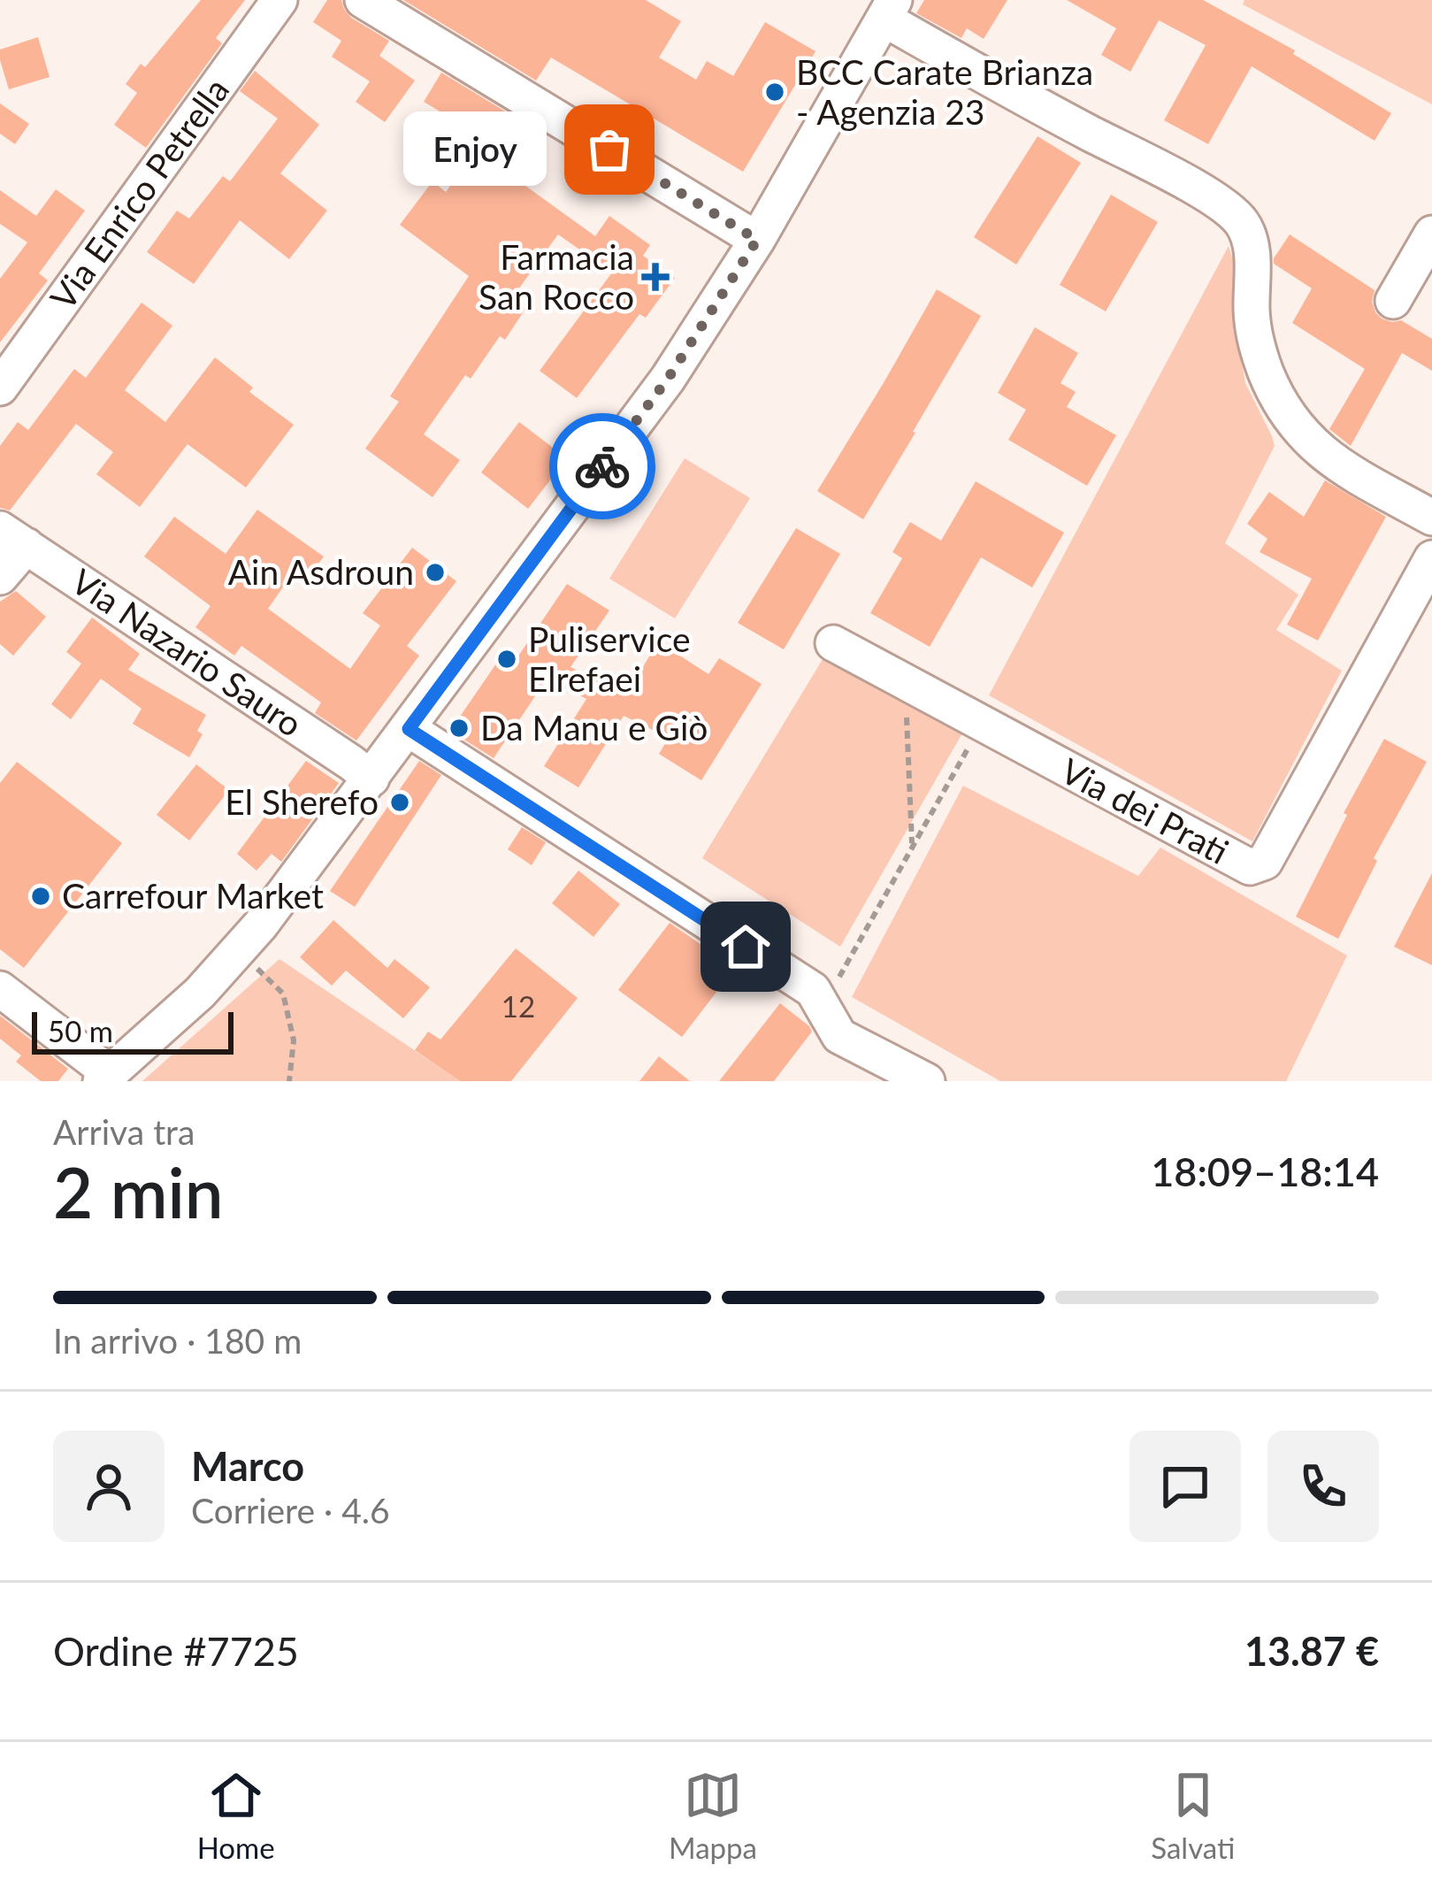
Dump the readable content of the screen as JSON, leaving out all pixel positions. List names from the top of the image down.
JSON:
{
  "streets": {
    "street": ["Via Enrico Petrella", "Via Nazario Sauro", "Via dei Prati"]
  },
  "places": {
    "other": [
      "BCC Carate Brianza - Agenzia 23",
      "Enjoy",
      "Ain Asdroun",
      "Puliservice Elrefaei",
      "Da Manu e Giò",
      "El Sherefo",
      "Carrefour Market"
    ],
    "health": ["Farmacia San Rocco"]
  },
  "house_numbers": ["12"],
  "scale_bar": "50 m",
  "page": {
    "bubble": "Enjoy",
    "scale": "50 m",
    "heading": ["2 min", "Arriva tra", "18:09–18:14"],
    "panel": [
      "Marco",
      "Corriere · 4.6",
      "Ordine #7725",
      "13.87 €"
    ],
    "bar": "In arrivo · 180 m",
    "tabs": ["Home", "Mappa", "Salvati"]
  }
}
